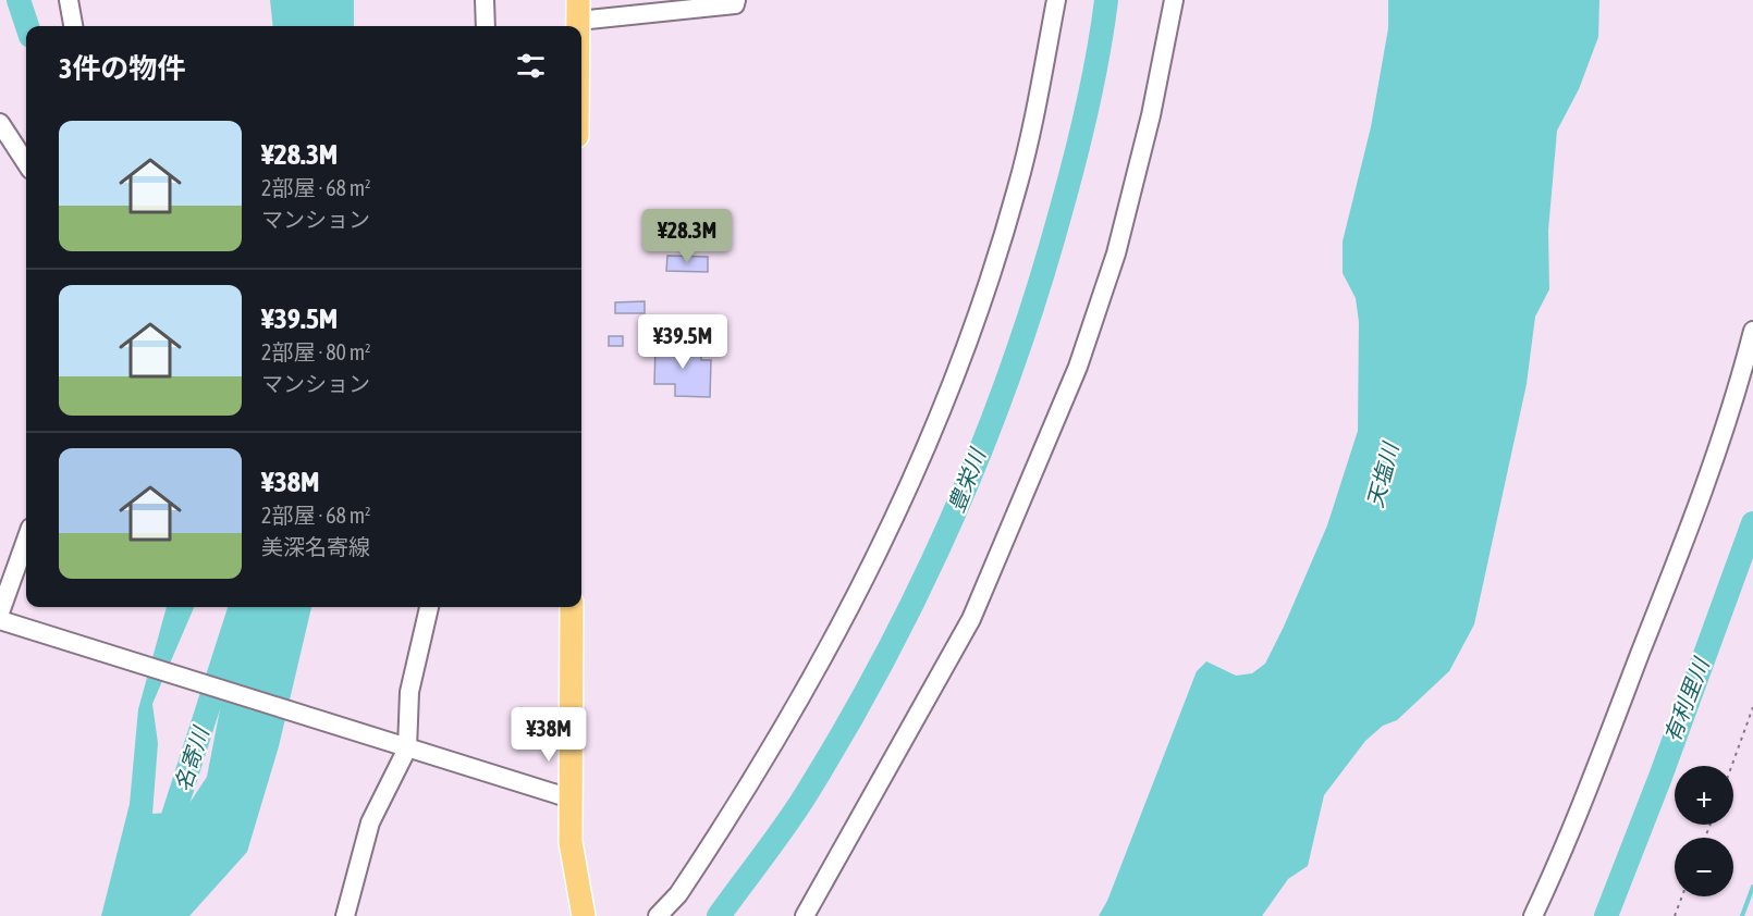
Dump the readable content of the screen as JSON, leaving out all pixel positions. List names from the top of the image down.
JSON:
{
  "water": [
    "天塩川",
    "豊栄川",
    "有利里川",
    "名寄川"
  ],
  "page": {
    "heading": "3件の物件",
    "list": [
      {
        "name": "¥28.3M",
        "note": "2部屋 · 68 m² · マンション"
      },
      {
        "name": "¥39.5M",
        "note": "2部屋 · 80 m² · マンション"
      },
      {
        "name": "¥38M",
        "note": "2部屋 · 68 m² · 美深名寄線"
      }
    ],
    "price": ["¥28.3M", "¥39.5M", "¥38M"],
    "map_buttons": ["+", "−"]
  }
}
